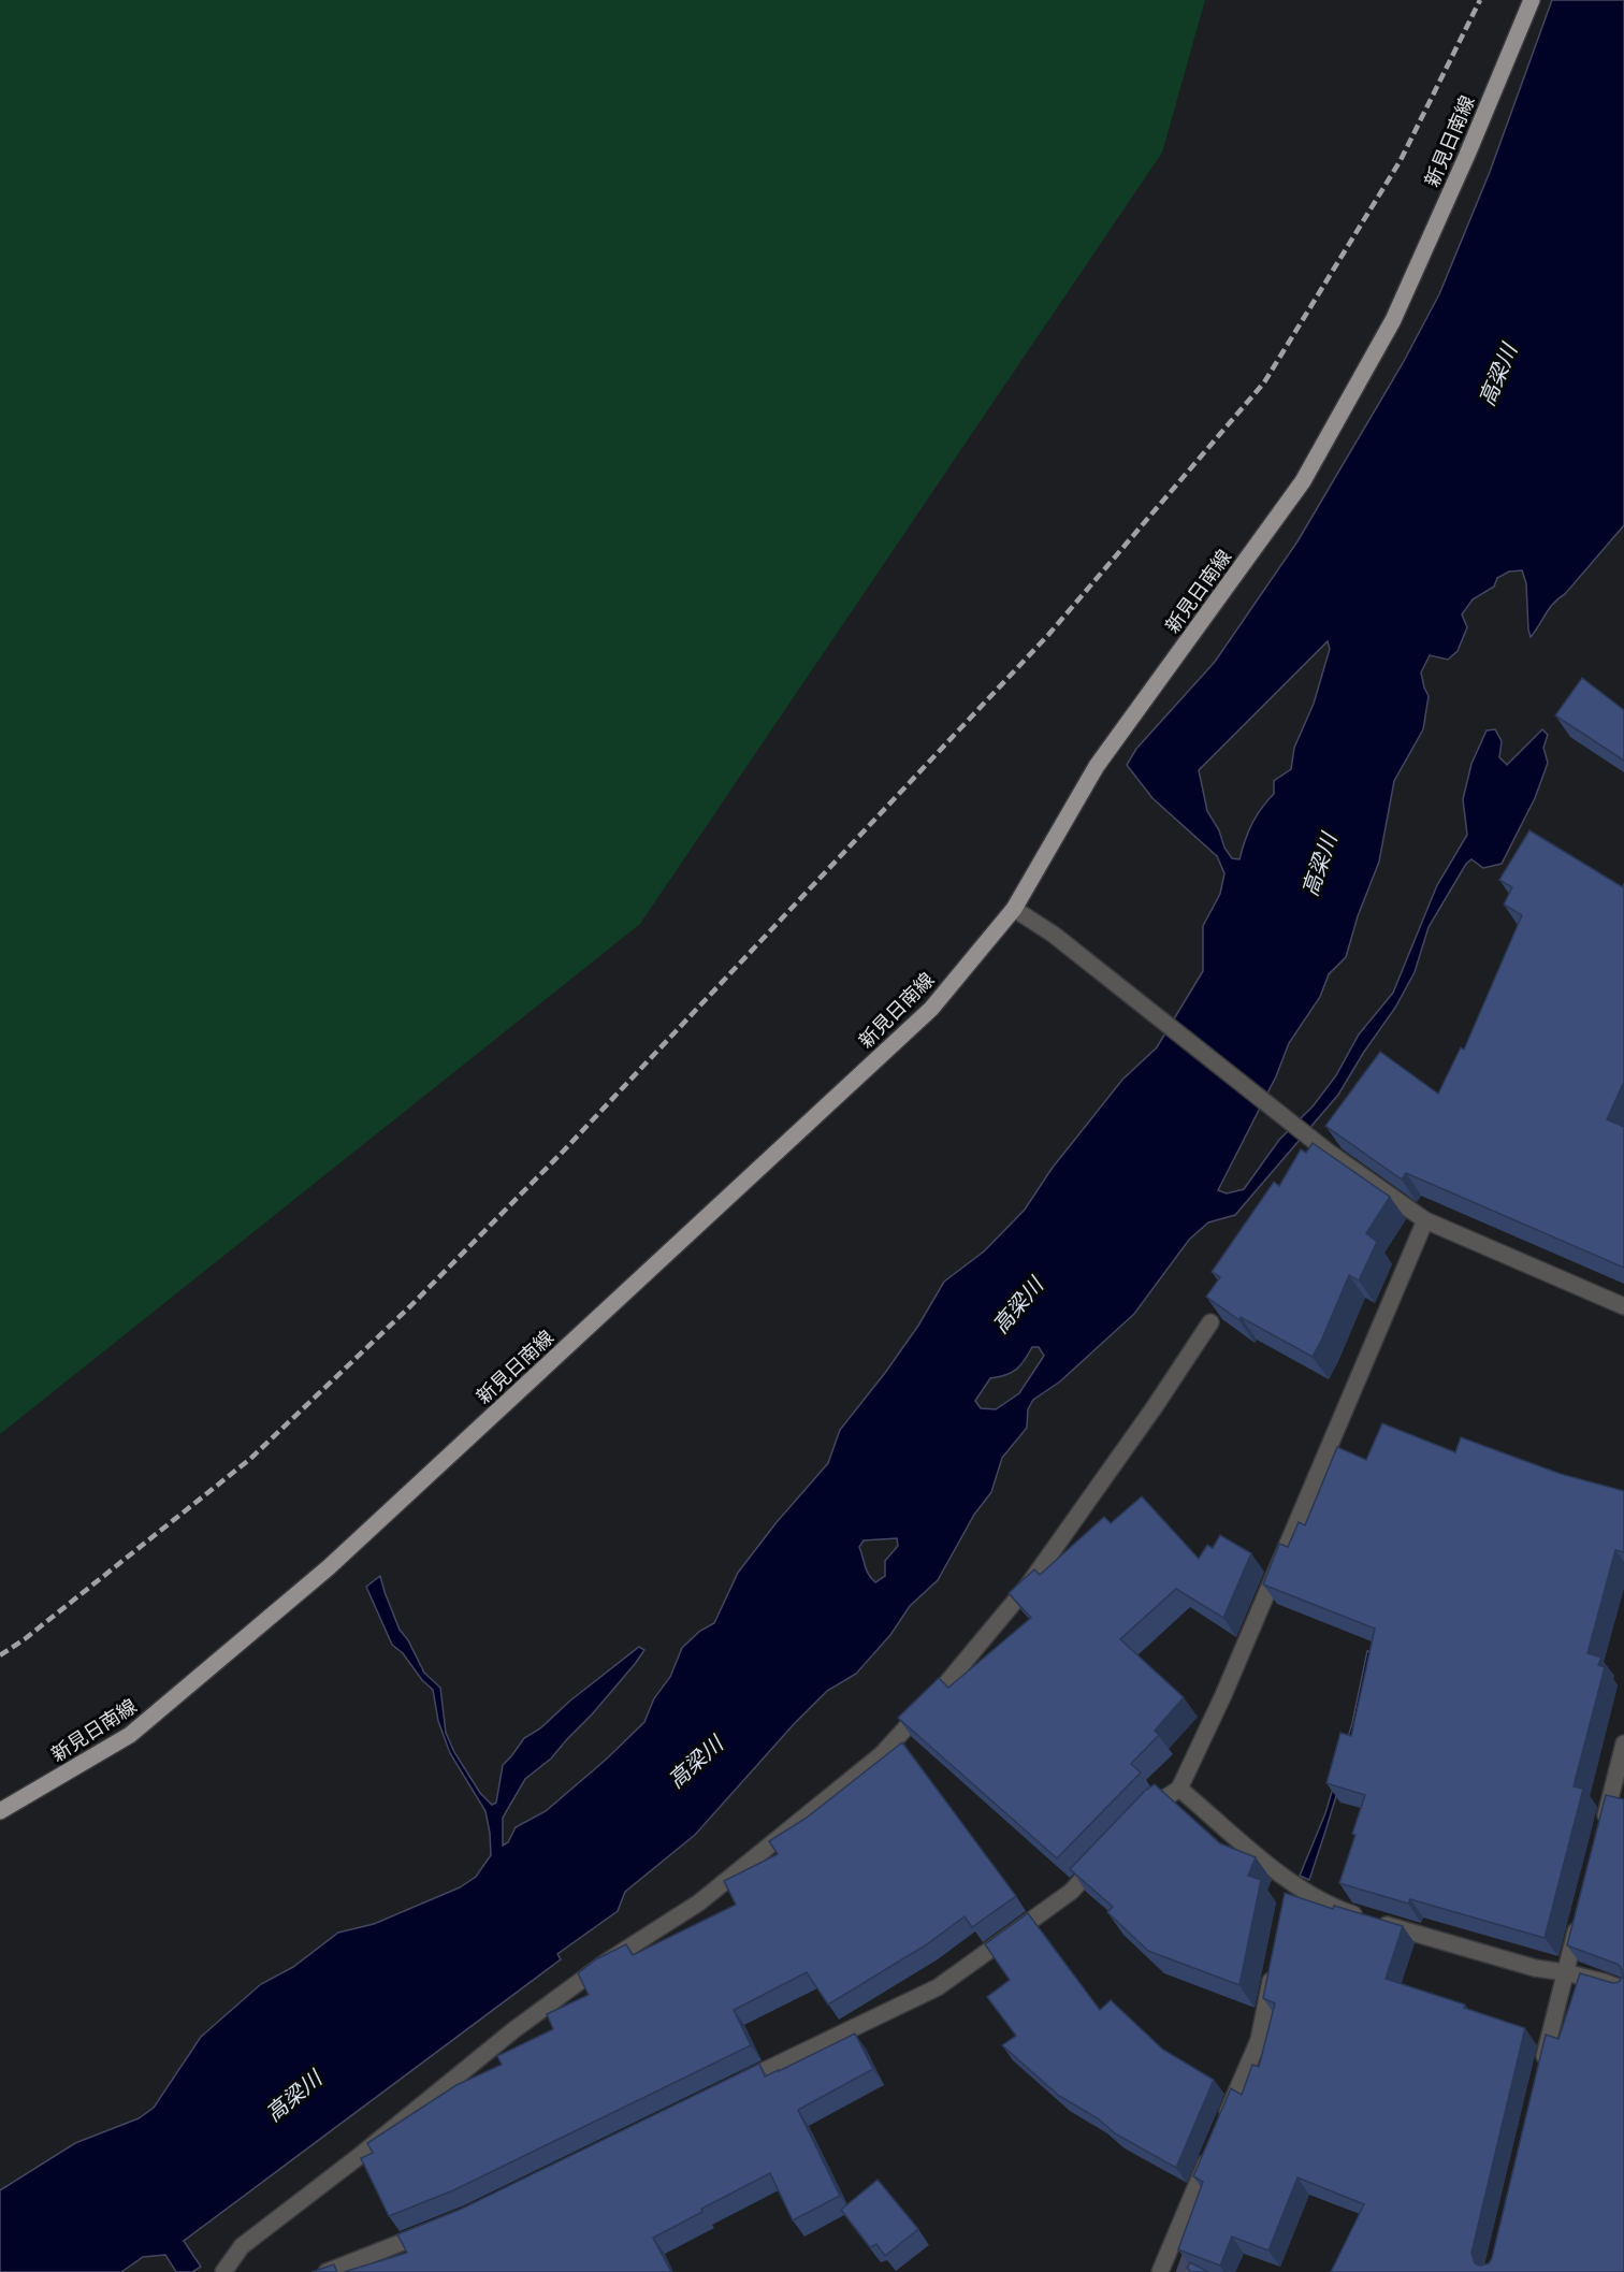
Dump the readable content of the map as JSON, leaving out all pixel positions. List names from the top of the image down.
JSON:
{
  "streets": {
    "main road": ["新見日南線"]
  },
  "water": ["高梁川"]
}
